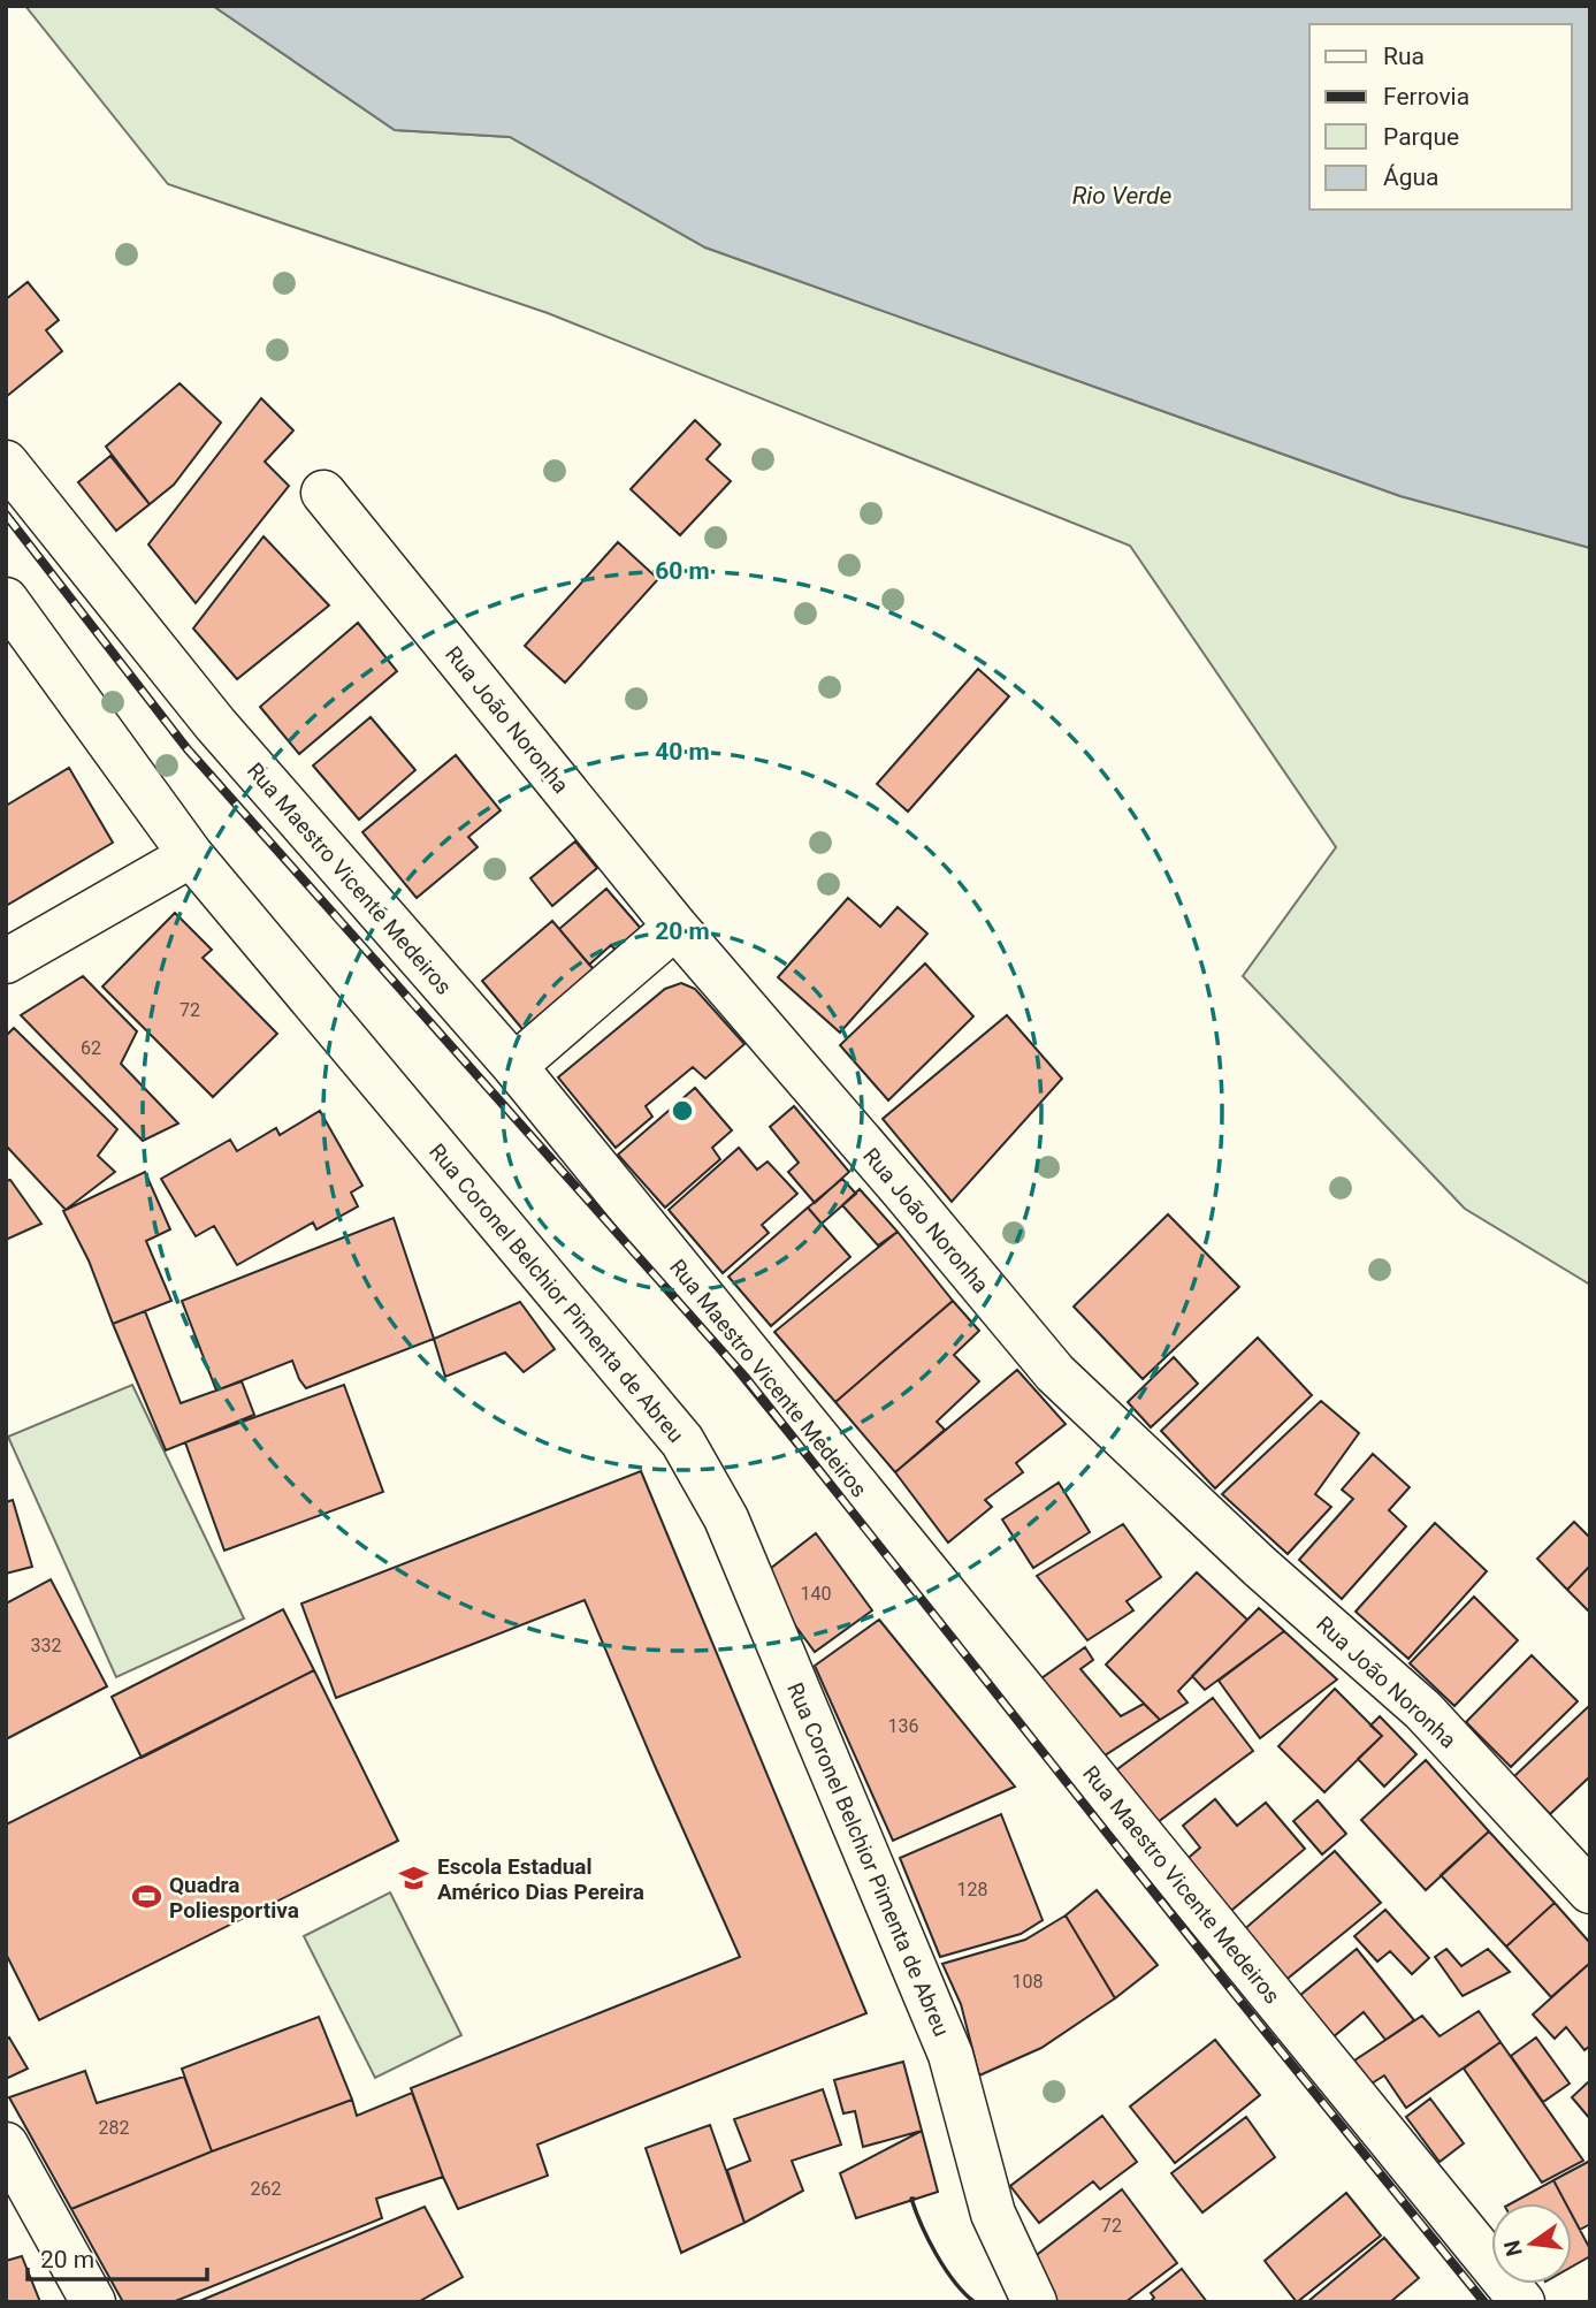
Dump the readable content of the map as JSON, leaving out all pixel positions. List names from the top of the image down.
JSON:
{
  "streets": {
    "street": ["Rua João Noronha", "Rua Maestro Vicente Medeiros", "Rua Coronel Belchior Pimenta de Abreu"]
  },
  "water": ["Rio Verde"],
  "places": {
    "school or university": ["Escola Estadual Américo Dias Pereira"],
    "sports": ["Quadra Poliesportiva"]
  },
  "house_numbers": [
    "72",
    "62",
    "140",
    "332",
    "136",
    "128",
    "108",
    "282",
    "262",
    "72"
  ],
  "legend": [
    "Rua",
    "Ferrovia",
    "Parque",
    "Água"
  ],
  "scale_bar": "20 m",
  "north": "left",
  "rings": ["60 m", "40 m", "20 m"]
}
